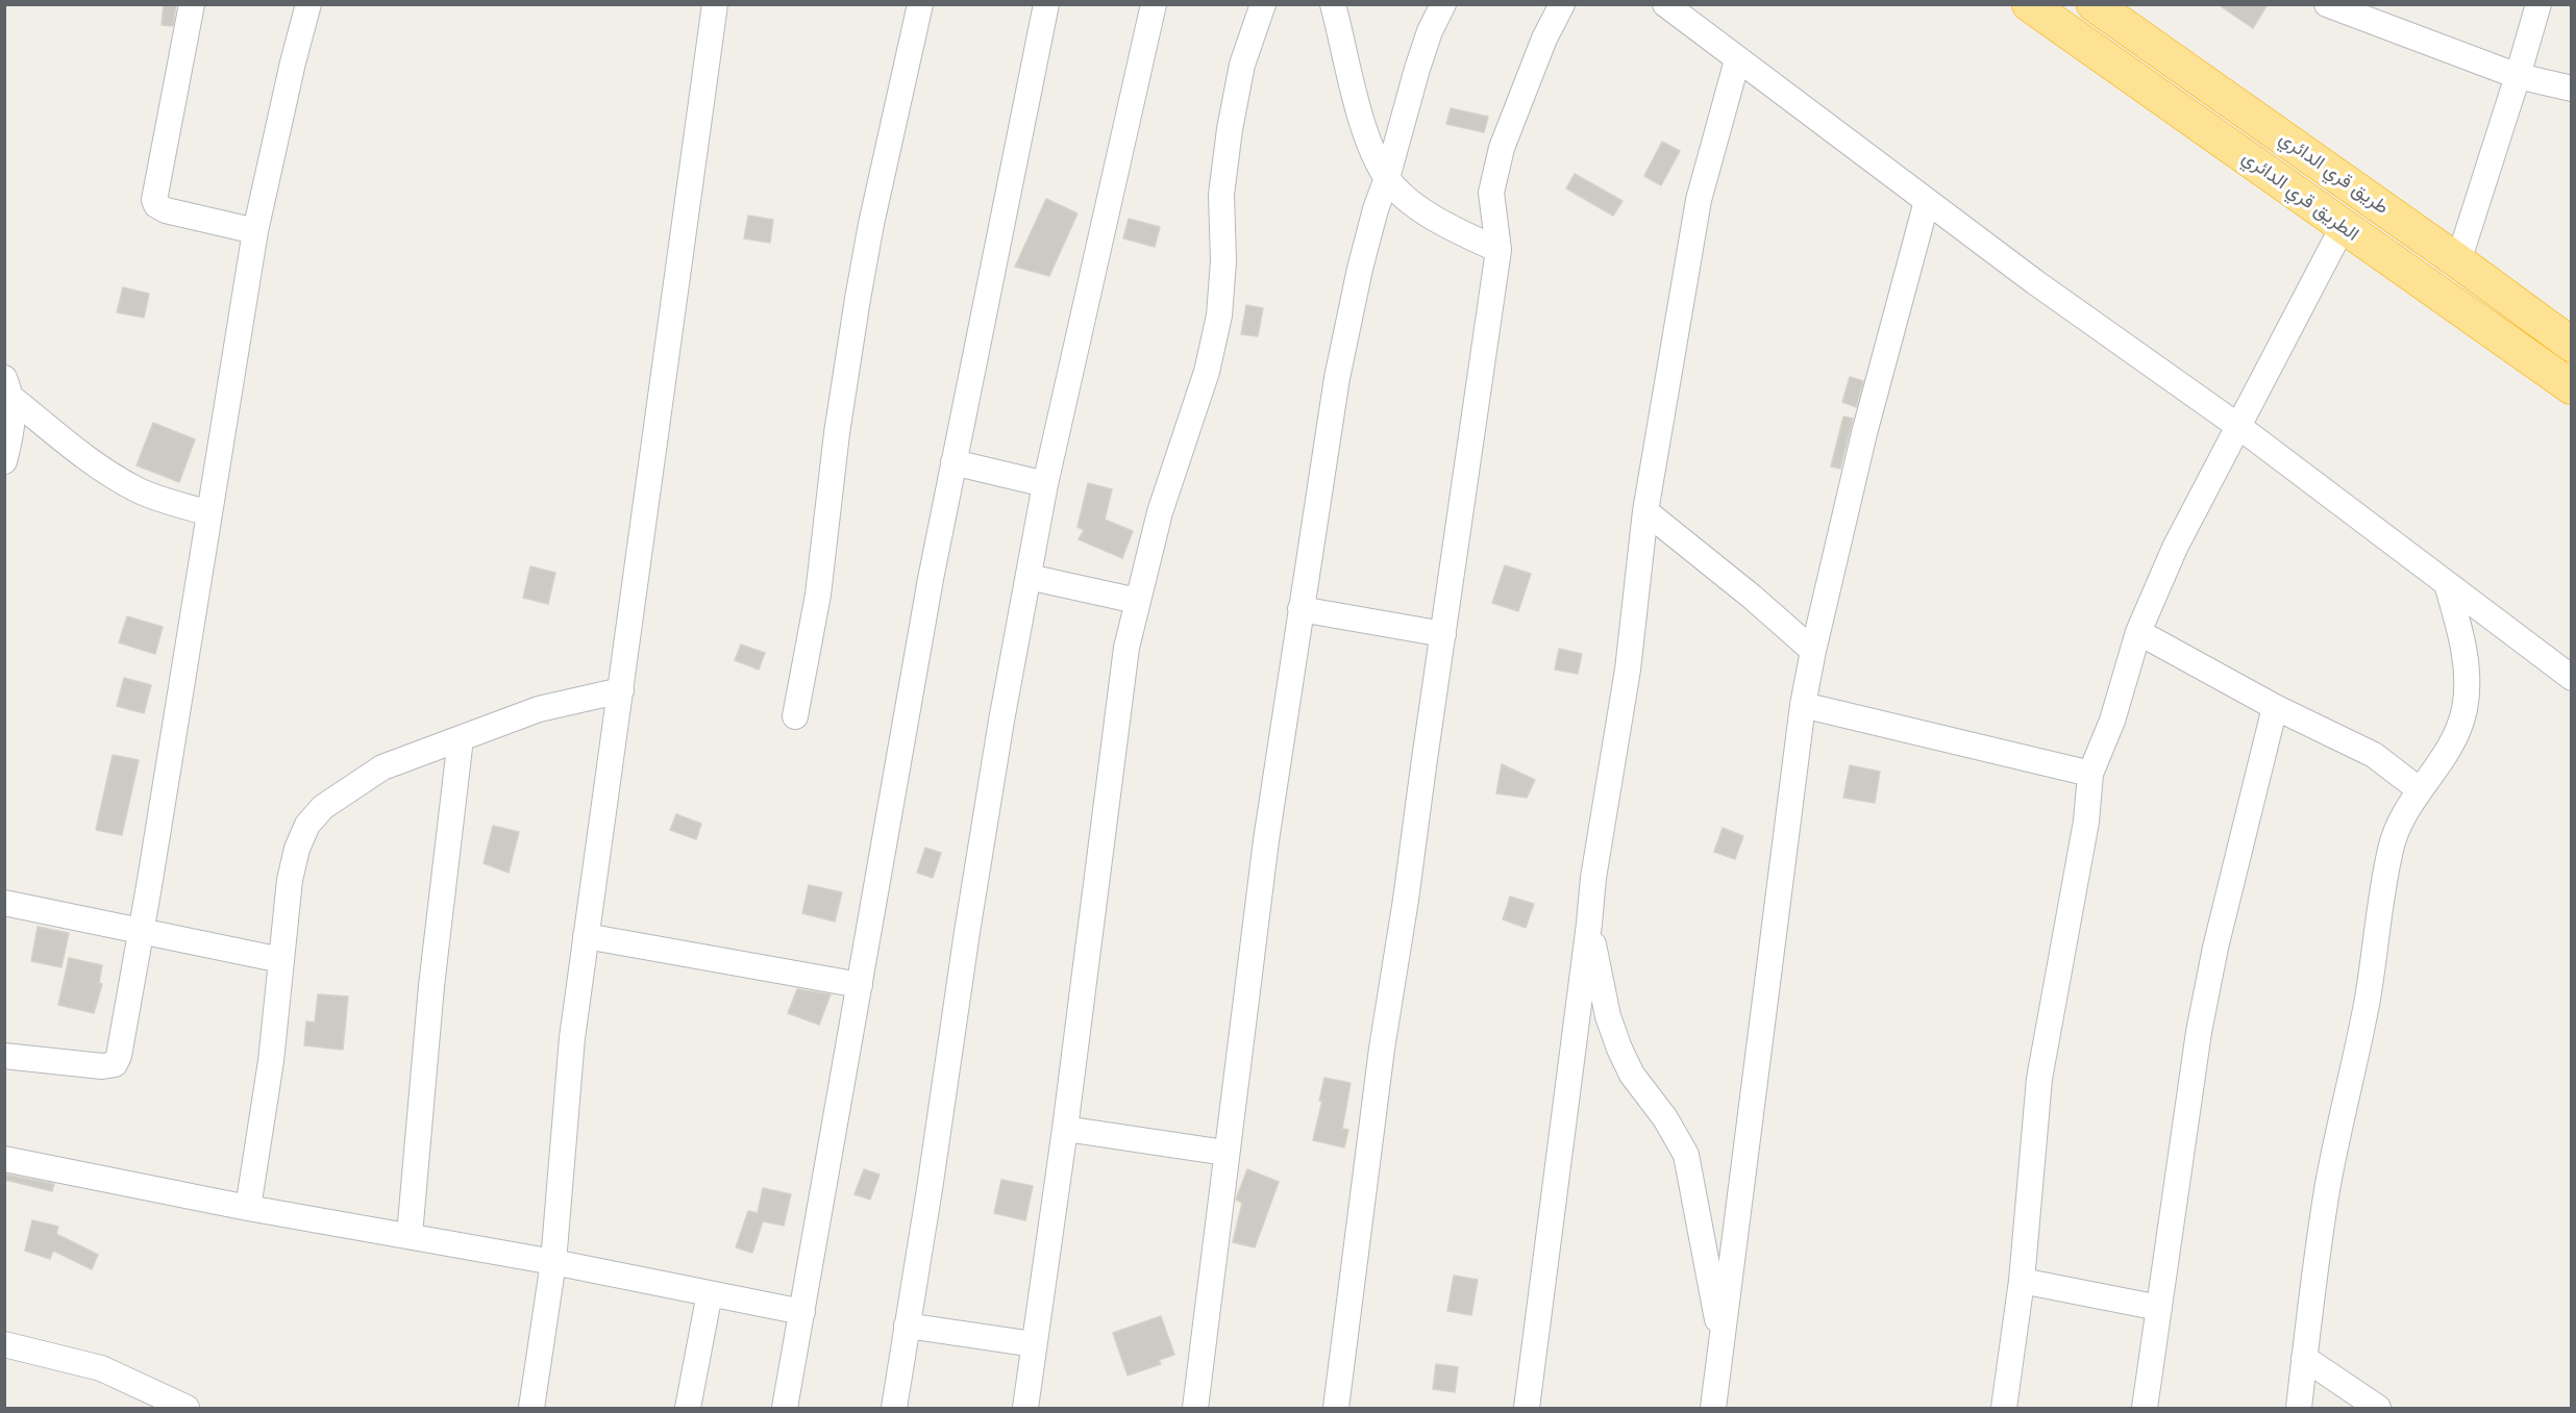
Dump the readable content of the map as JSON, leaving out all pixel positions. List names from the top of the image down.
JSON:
{
  "streets": {
    "highway": ["طريق قري الدائري", "الطريق قري الدائري"]
  }
}
